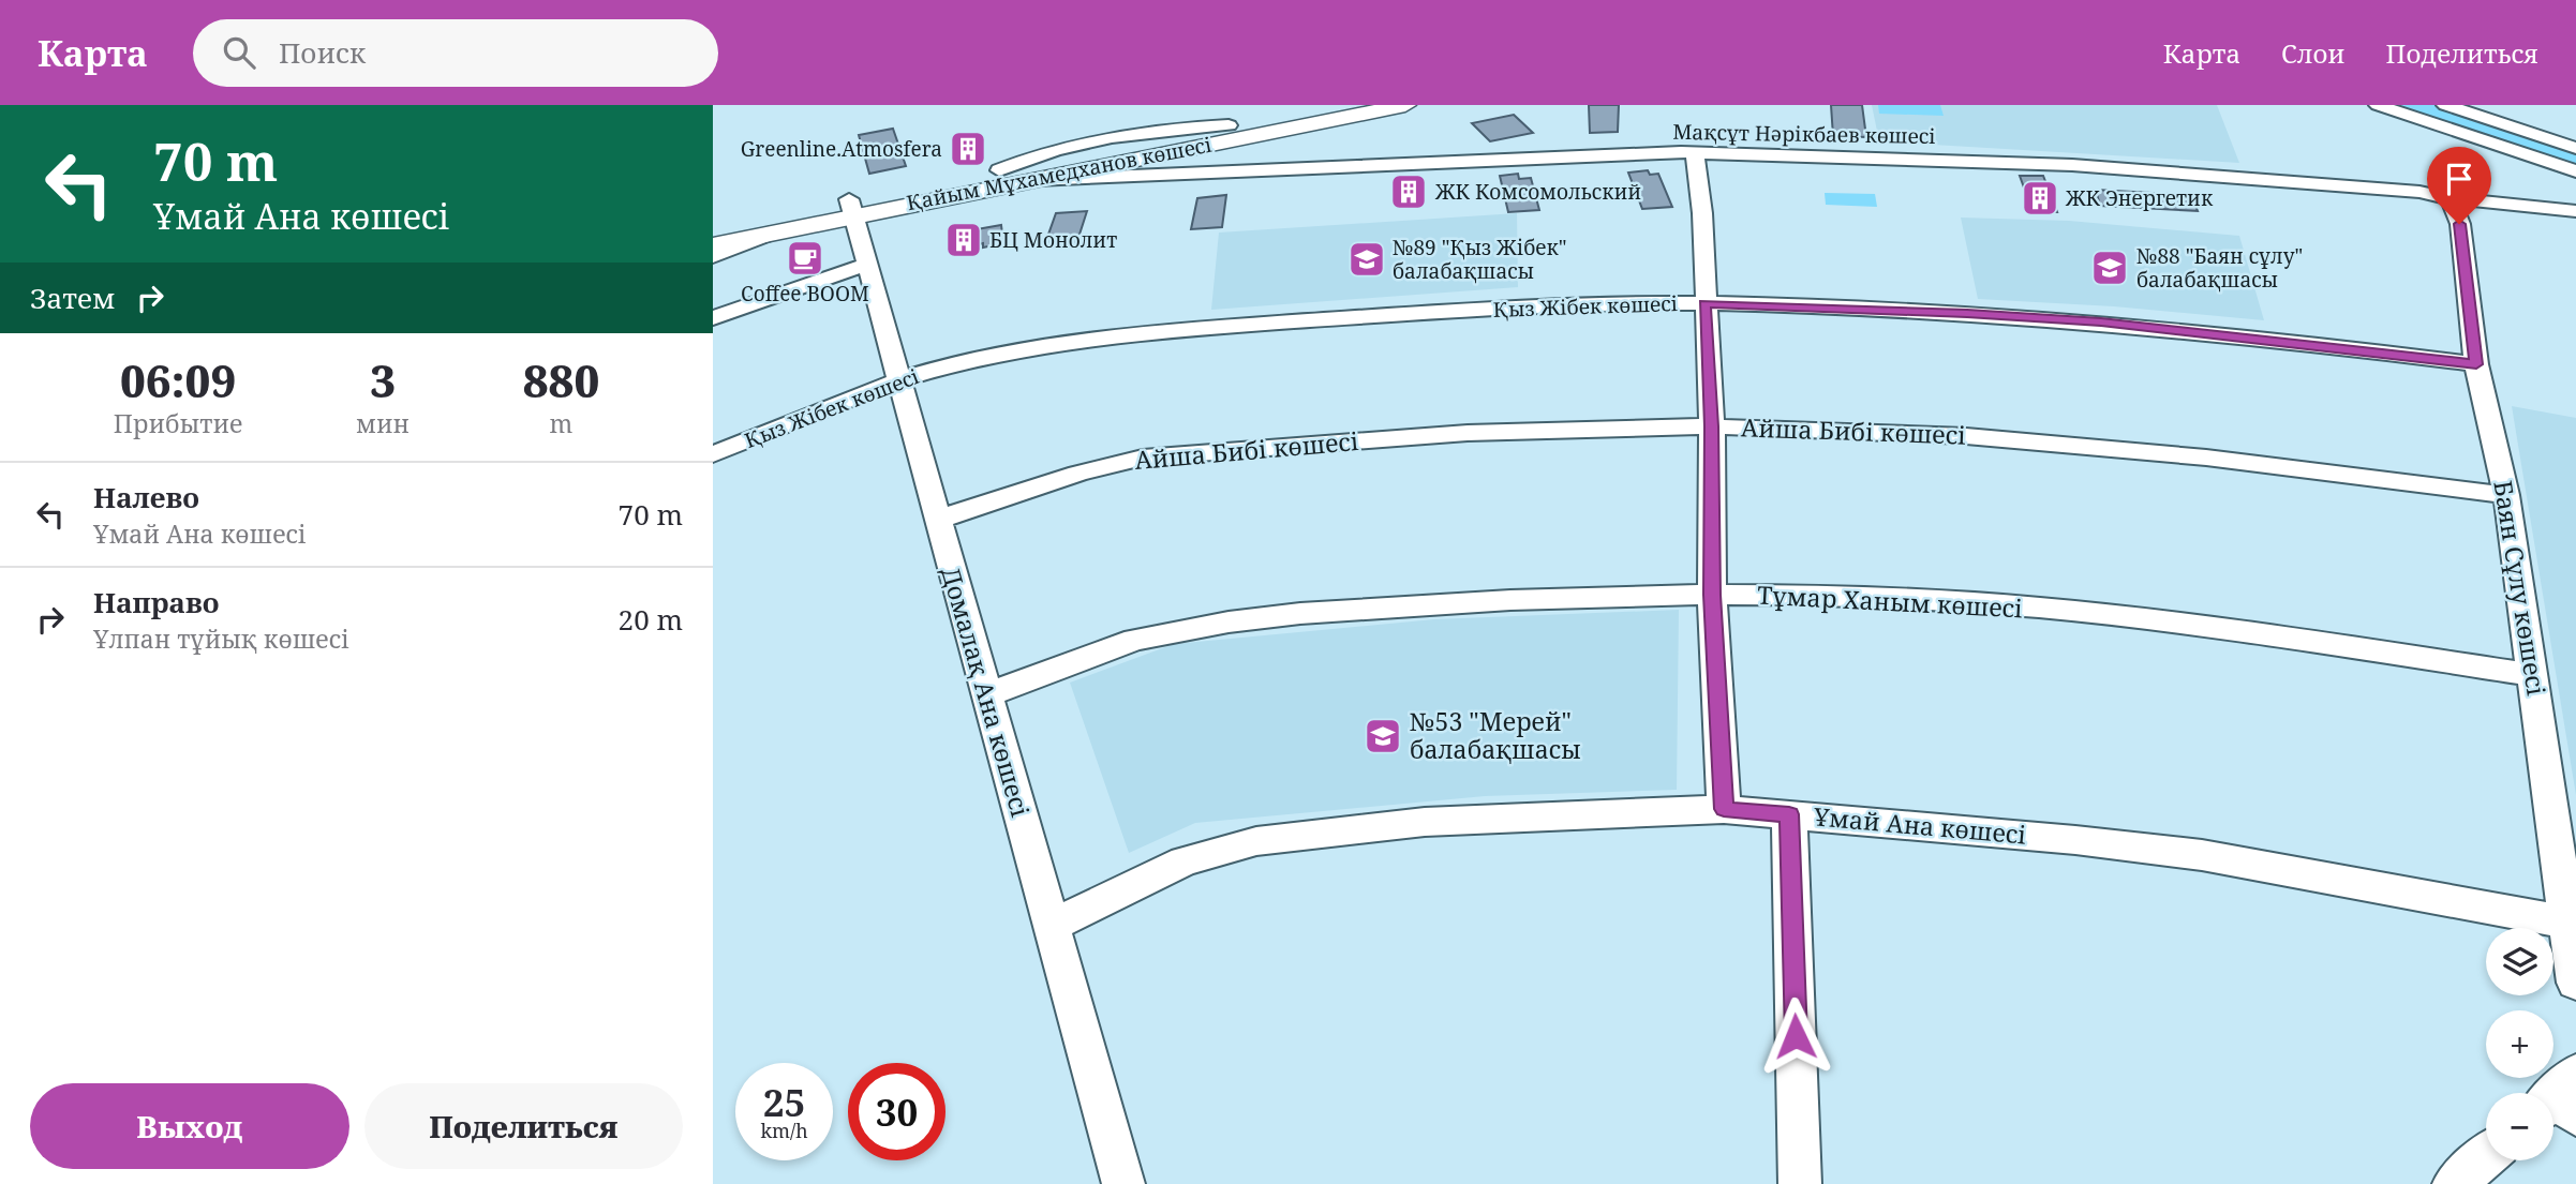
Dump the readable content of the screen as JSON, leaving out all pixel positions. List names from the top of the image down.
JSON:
{
  "streets": {
    "main road": ["Қайым Мұхамедханов көшесі"],
    "street": [
      "Мақсұт Нәрікбаев көшесі",
      "Қыз Жібек көшесі",
      "Айша Бибі көшесі",
      "Баян Сұлу көшесі",
      "Тұмар Ханым көшесі",
      "Домалақ Ана көшесі",
      "Ұмай Ана көшесі"
    ]
  },
  "crossings": [
    ["Мақсұт Нәрікбаев көшесі", "Қайым Мұхамедханов көшесі"],
    ["Мақсұт Нәрікбаев көшесі", "Баян Сұлу көшесі"],
    ["Қайым Мұхамедханов көшесі", "Домалақ Ана көшесі"],
    ["Қыз Жібек көшесі", "Баян Сұлу көшесі"],
    ["Қыз Жібек көшесі", "Домалақ Ана көшесі"],
    ["Айша Бибі көшесі", "Баян Сұлу көшесі"],
    ["Айша Бибі көшесі", "Домалақ Ана көшесі"],
    ["Баян Сұлу көшесі", "Тұмар Ханым көшесі"],
    ["Баян Сұлу көшесі", "Ұмай Ана көшесі"],
    ["Тұмар Ханым көшесі", "Домалақ Ана көшесі"],
    ["Домалақ Ана көшесі", "Ұмай Ана көшесі"]
  ],
  "places": {
    "building": [
      "Greenline.Atmosfera",
      "ЖК Комсомольский",
      "ЖК Энергетик",
      "БЦ Монолит"
    ],
    "cafe": ["Coffee BOOM"],
    "school or university": ["№89 \"Қыз Жібек\" балабақшасы", "№88 \"Баян сұлу\" балабақшасы", "№53 \"Мерей\" балабақшасы"]
  },
  "page": {
    "header": "Карта",
    "search": "Поиск",
    "nav": ["Карта", "Слои", "Поделиться"],
    "turn": ["70 m", "Ұмай Ана көшесі"],
    "then": "Затем",
    "eta": [
      "06:09",
      "Прибытие",
      "3",
      "мин",
      "880",
      "m"
    ],
    "list": [
      {
        "name": "Налево",
        "note": "Ұмай Ана көшесі",
        "value": "70 m"
      },
      {
        "name": "Направо",
        "note": "Ұлпан тұйық көшесі",
        "value": "20 m"
      }
    ],
    "map_buttons": ["+", "−"],
    "speed": "25 km/h",
    "limit": "30",
    "buttons": ["Выход", "Поделиться"]
  }
}
